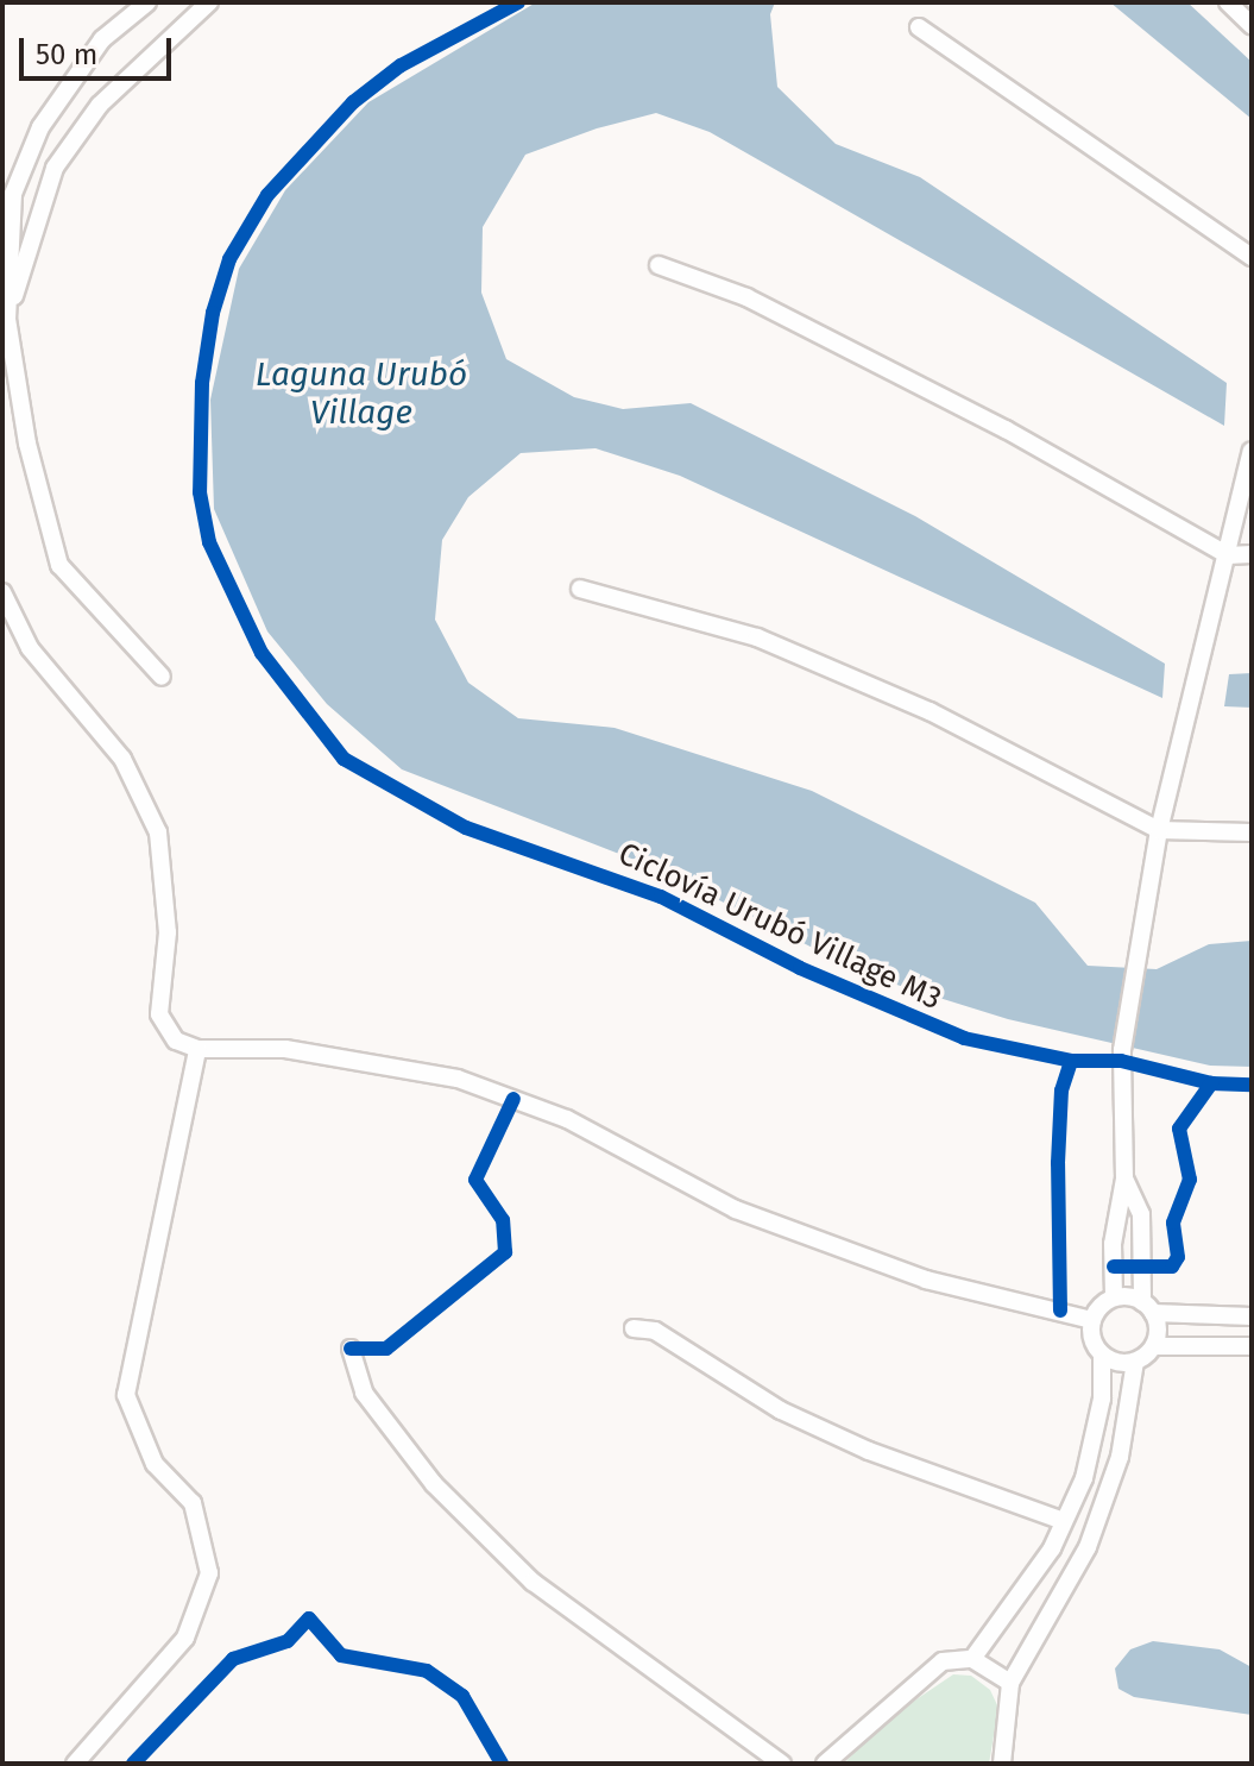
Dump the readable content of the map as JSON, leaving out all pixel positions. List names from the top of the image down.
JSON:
{
  "streets": {
    "cycle path": ["Ciclovía Urubó Village M3"]
  },
  "water": ["Laguna Urubó Village"],
  "scale_bar": "50 m"
}
